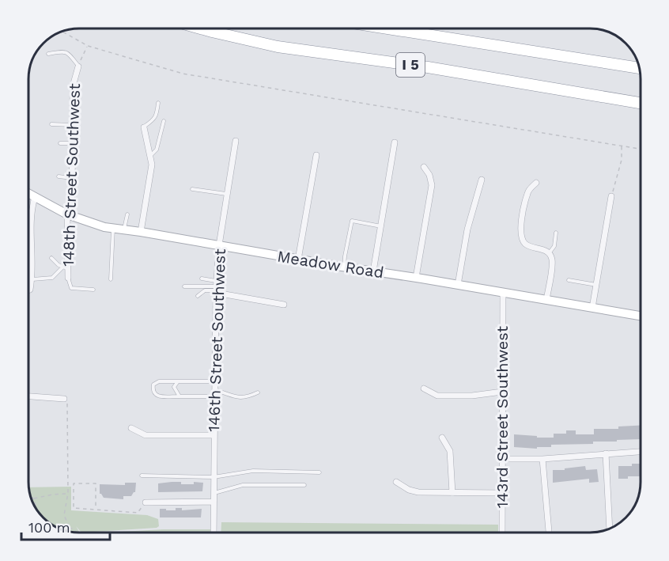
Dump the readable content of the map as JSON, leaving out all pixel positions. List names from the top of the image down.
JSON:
{
  "streets": {
    "highway": ["I 5"],
    "street": [
      "148th Street Southwest",
      "Meadow Road",
      "146th Street Southwest",
      "143rd Street Southwest"
    ]
  },
  "crossings": [
    ["148th Street Southwest", "Meadow Road"],
    ["Meadow Road", "146th Street Southwest"],
    ["Meadow Road", "143rd Street Southwest"]
  ],
  "scale_bar": "100 m"
}
